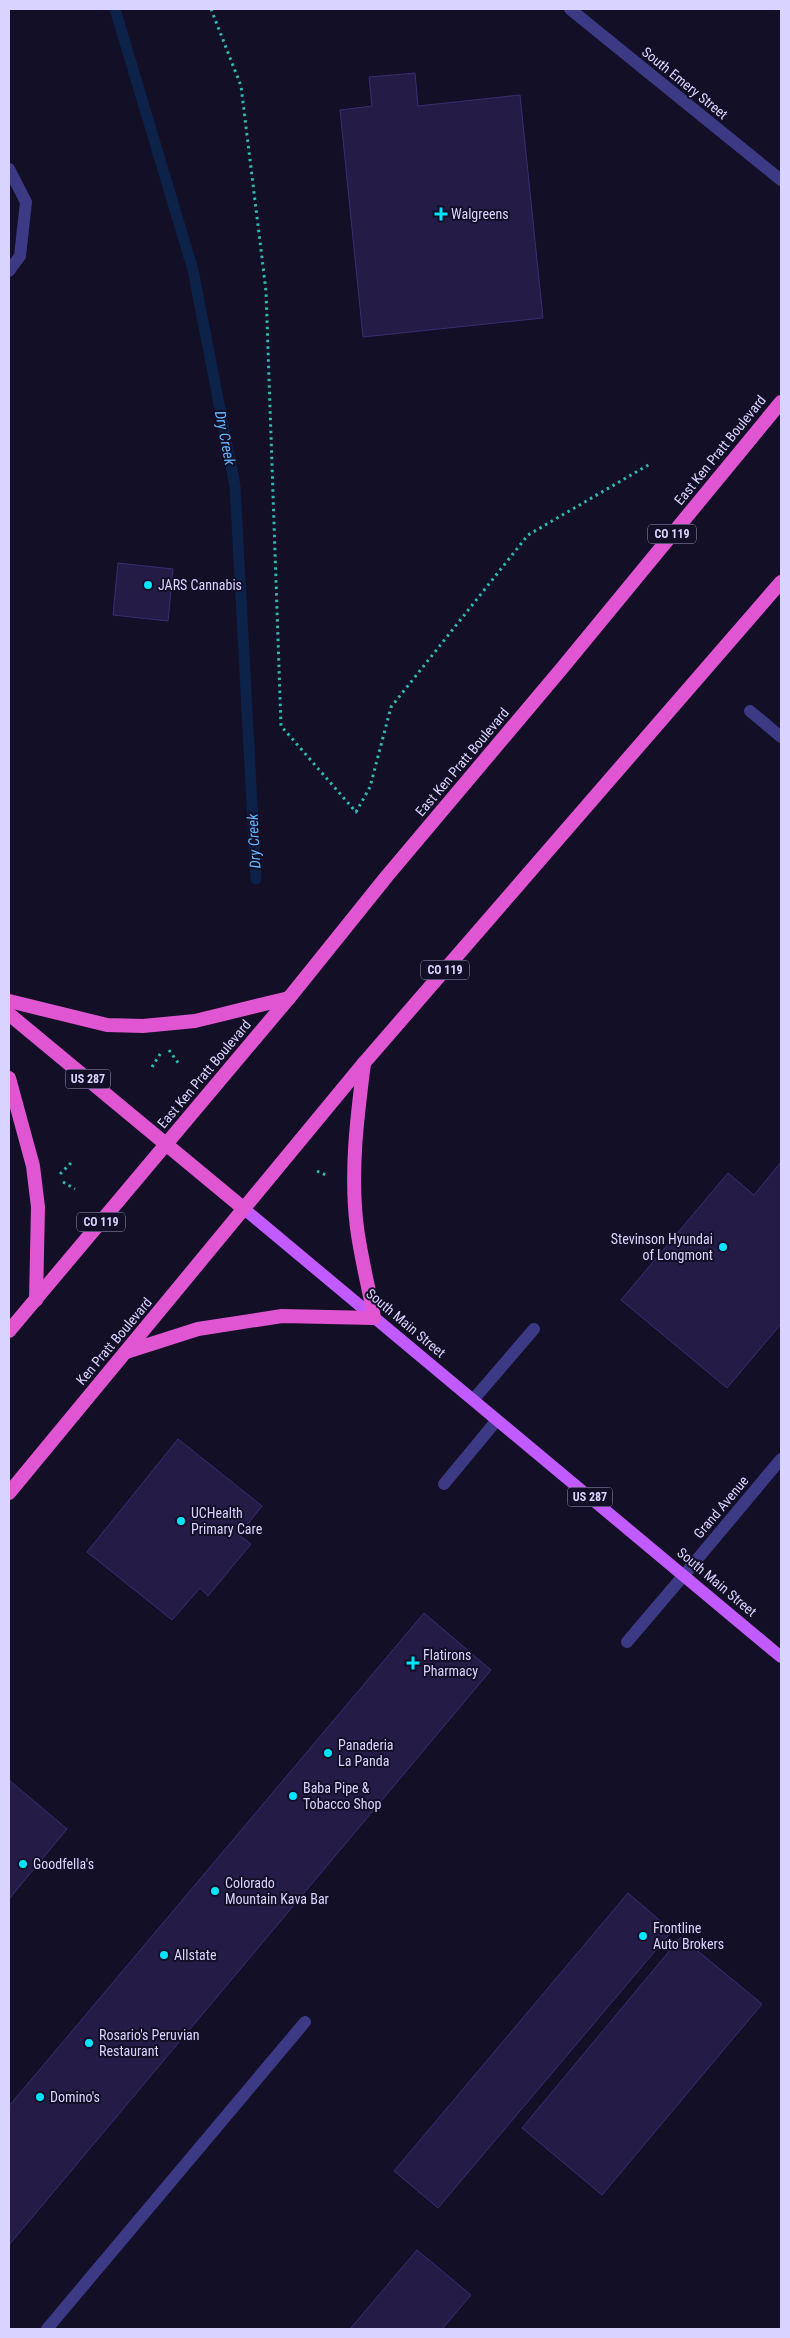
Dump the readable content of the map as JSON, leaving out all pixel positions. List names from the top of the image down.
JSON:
{
  "streets": {
    "highway": [
      "East Ken Pratt Boulevard",
      "CO 119",
      "US 287",
      "South Main Street",
      "Ken Pratt Boulevard"
    ],
    "street": ["South Emery Street", "Grand Avenue"]
  },
  "crossings": [
    ["East Ken Pratt Boulevard", "CO 119"],
    ["East Ken Pratt Boulevard", "South Main Street"],
    ["CO 119", "South Main Street"],
    ["CO 119", "Ken Pratt Boulevard"],
    ["South Main Street", "Ken Pratt Boulevard"],
    ["South Main Street", "Grand Avenue"]
  ],
  "water": ["Dry Creek"],
  "places": {
    "health": ["Walgreens", "Flatirons Pharmacy"],
    "other": [
      "JARS Cannabis",
      "Stevinson Hyundai of Longmont",
      "UCHealth Primary Care",
      "Panaderia La Panda",
      "Baba Pipe & Tobacco Shop",
      "Goodfella's",
      "Colorado Mountain Kava Bar",
      "Frontline Auto Brokers",
      "Allstate",
      "Rosario's Peruvian Restaurant",
      "Domino's"
    ]
  }
}
